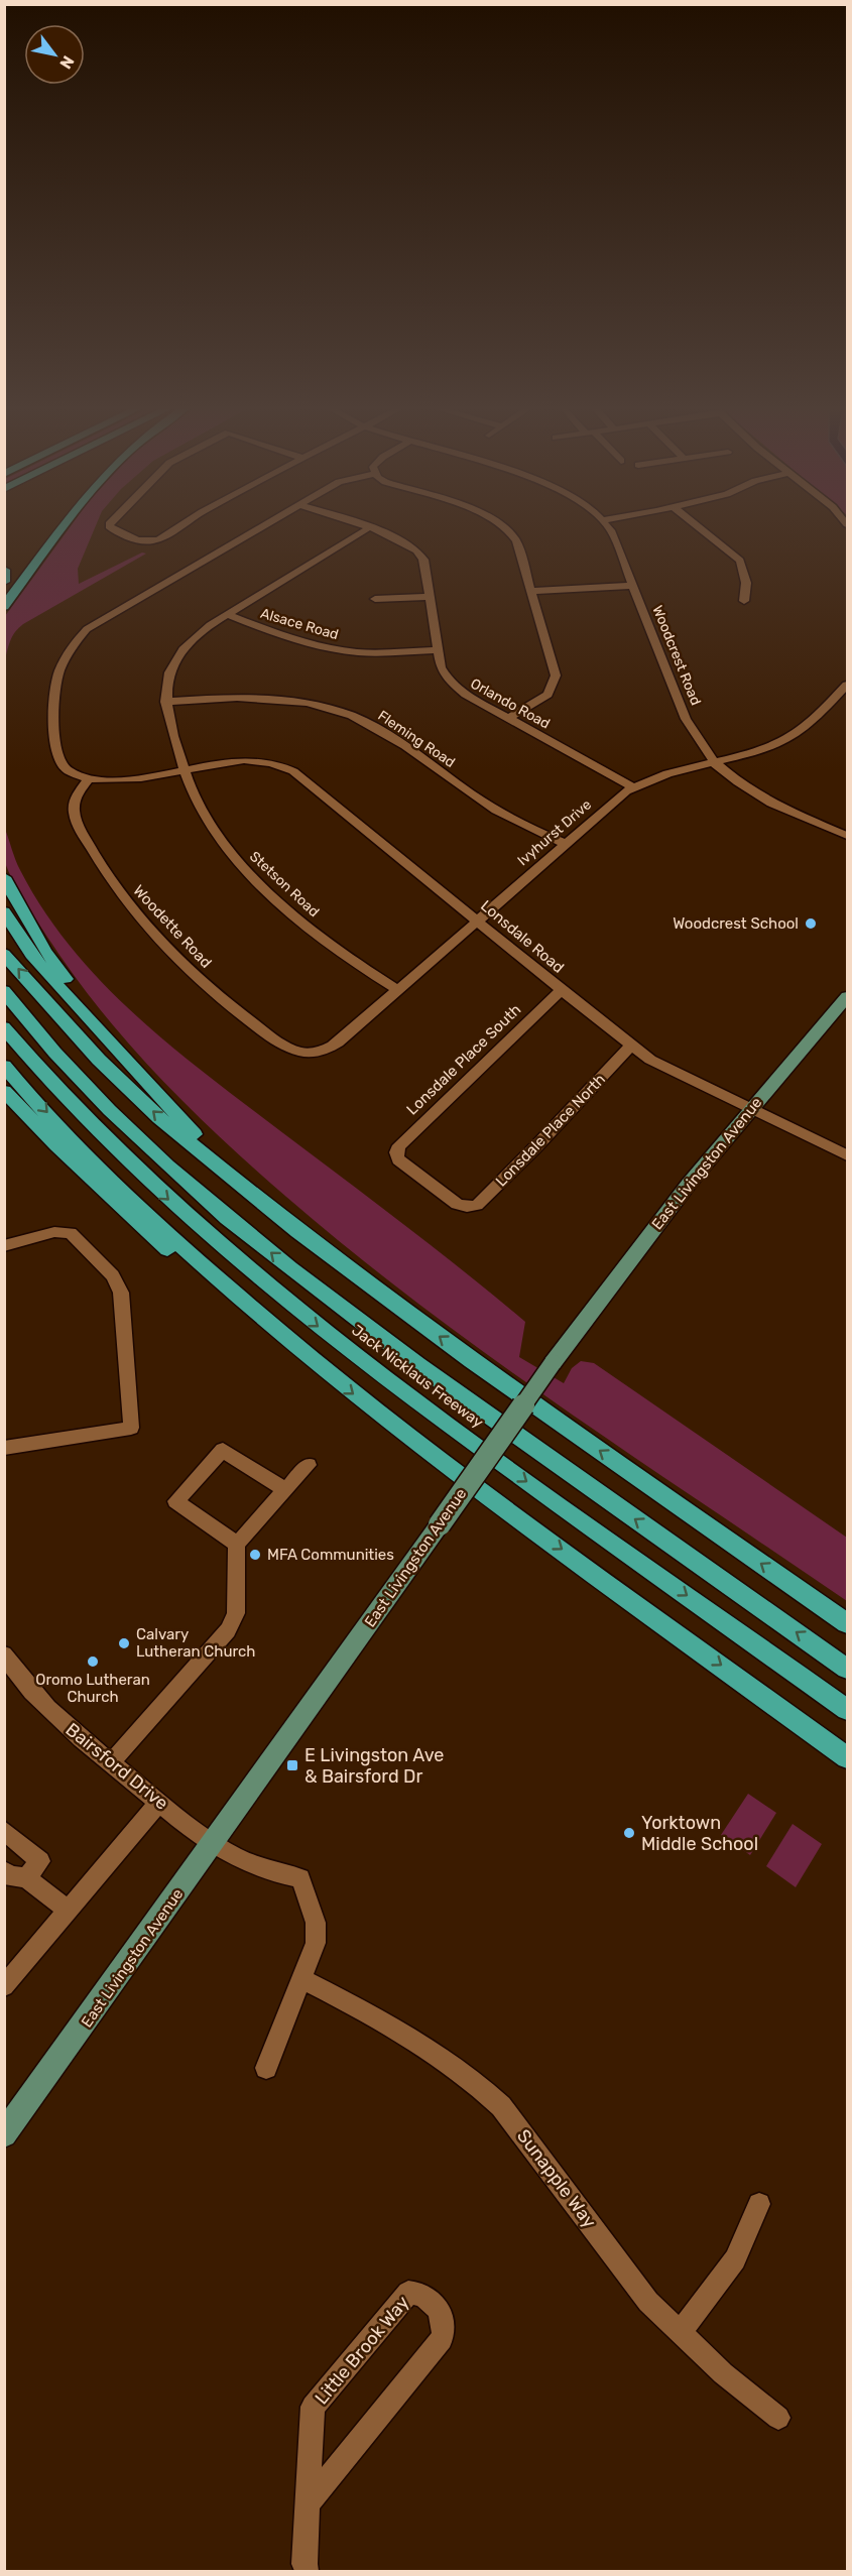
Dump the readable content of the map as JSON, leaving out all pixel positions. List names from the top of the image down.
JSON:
{
  "streets": {
    "highway": ["Jack Nicklaus Freeway"],
    "main road": ["East Livingston Avenue"],
    "street": [
      "Alsace Road",
      "Woodcrest Road",
      "Orlando Road",
      "Fleming Road",
      "Ivyhurst Drive",
      "Stetson Road",
      "Woodette Road",
      "Lonsdale Road",
      "Lonsdale Place South",
      "Lonsdale Place North",
      "Bairsford Drive",
      "Sunapple Way",
      "Little Brook Way"
    ]
  },
  "crossings": [
    ["Alsace Road", "Orlando Road"],
    ["Alsace Road", "Stetson Road"],
    ["Woodcrest Road", "Ivyhurst Drive"],
    ["Orlando Road", "Ivyhurst Drive"],
    ["Fleming Road", "Ivyhurst Drive"],
    ["Fleming Road", "Stetson Road"],
    ["Ivyhurst Drive", "Stetson Road"],
    ["Ivyhurst Drive", "Woodette Road"],
    ["Ivyhurst Drive", "Lonsdale Road"],
    ["Stetson Road", "Lonsdale Road"],
    ["Woodette Road", "Lonsdale Road"],
    ["Lonsdale Road", "Lonsdale Place South"],
    ["Lonsdale Road", "Lonsdale Place North"],
    ["Lonsdale Road", "East Livingston Avenue"],
    ["Lonsdale Place South", "Lonsdale Place North"],
    ["East Livingston Avenue", "Bairsford Drive"],
    ["Bairsford Drive", "Sunapple Way"]
  ],
  "places": {
    "other": [
      "Woodcrest School",
      "MFA Communities",
      "Calvary Lutheran Church",
      "Oromo Lutheran Church",
      "Yorktown Middle School"
    ],
    "transit": ["E Livingston Ave & Bairsford Dr"]
  },
  "north": "bottom right"
}
